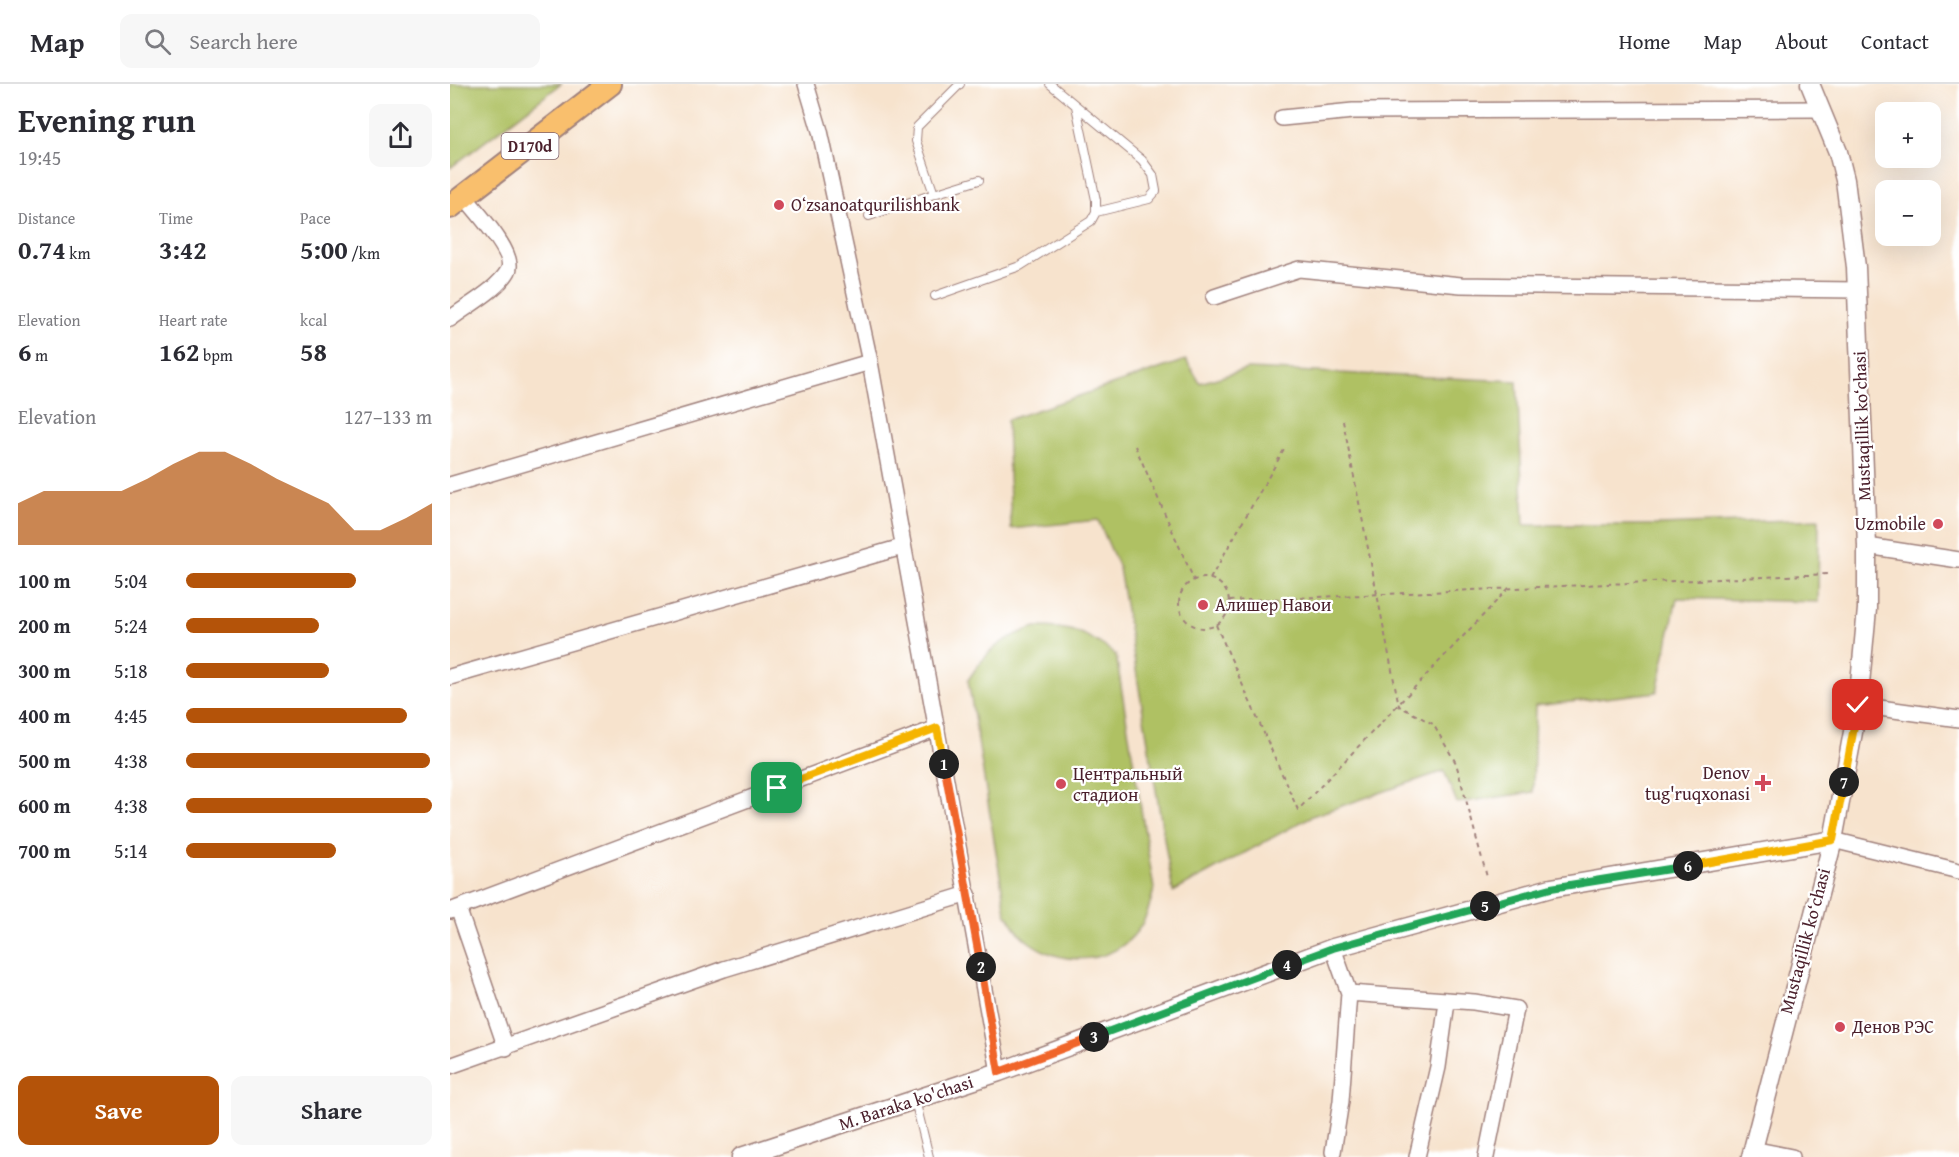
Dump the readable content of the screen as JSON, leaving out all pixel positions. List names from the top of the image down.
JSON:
{
  "streets": {
    "main road": ["D170d"],
    "street": ["Mustaqillik ko‘chasi", "M. Baraka ko'chasi"]
  },
  "crossings": [
    ["Mustaqillik ko‘chasi", "M. Baraka ko'chasi"]
  ],
  "places": {
    "other": [
      "Oʻzsanoatqurilishbank",
      "Uzmobile",
      "Алишер Навои",
      "Центральный стадион",
      "Денов РЭС"
    ],
    "health": ["Denov tug'ruqxonasi"]
  },
  "page": {
    "header": "Map",
    "search": "Search here",
    "nav": [
      "Home",
      "Map",
      "About",
      "Contact"
    ],
    "heading": ["Evening run", "19:45"],
    "map_buttons": ["+", "−"],
    "stats": [
      ["Distance", "0.74 km"],
      ["Time", "3:42"],
      ["Pace", "5:00 /km"],
      ["Elevation", "6 m"],
      ["Heart rate", "162 bpm"],
      ["kcal", "58"]
    ],
    "chart": ["Elevation", "127–133 m"],
    "list": [
      {
        "name": "100 m",
        "note": "5:04"
      },
      {
        "name": "200 m",
        "note": "5:24"
      },
      {
        "name": "300 m",
        "note": "5:18"
      },
      {
        "name": "400 m",
        "note": "4:45"
      },
      {
        "name": "500 m",
        "note": "4:38"
      },
      {
        "name": "600 m",
        "note": "4:38"
      },
      {
        "name": "700 m",
        "note": "5:14"
      }
    ],
    "pins": [
      "1",
      "7",
      "6",
      "5",
      "4",
      "2",
      "3"
    ],
    "buttons": ["Save", "Share"]
  }
}
